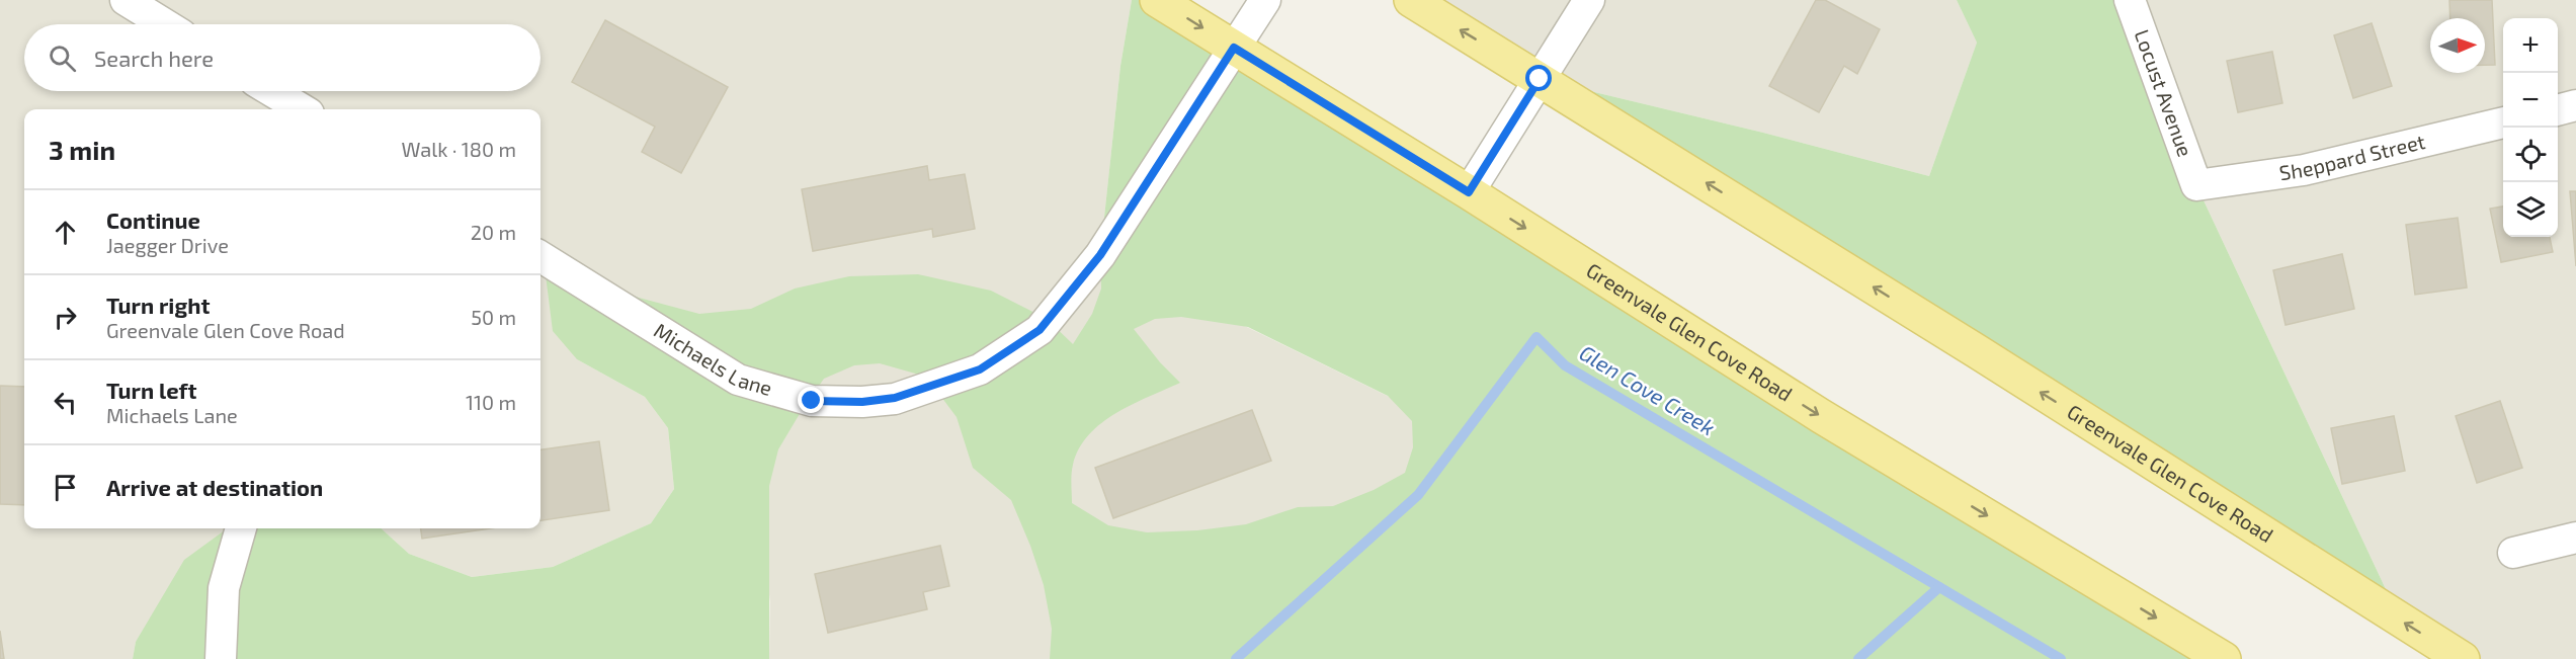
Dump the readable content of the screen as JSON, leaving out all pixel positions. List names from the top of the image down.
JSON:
{
  "streets": {
    "main road": ["Greenvale Glen Cove Road"],
    "street": ["Locust Avenue", "Sheppard Street", "Michaels Lane"]
  },
  "crossings": [
    ["Locust Avenue", "Sheppard Street"],
    ["Greenvale Glen Cove Road", "Michaels Lane"]
  ],
  "water": ["Glen Cove Creek"],
  "north": "right",
  "page": {
    "map_buttons": ["+", "−"],
    "search": "Search here",
    "heading": ["3 min", "Walk · 180 m"],
    "list": [
      ["Continue", "Jaegger Drive", "20 m"],
      ["Turn right", "Greenvale Glen Cove Road", "50 m"],
      ["Turn left", "Michaels Lane", "110 m"],
      "Arrive at destination"
    ]
  }
}
